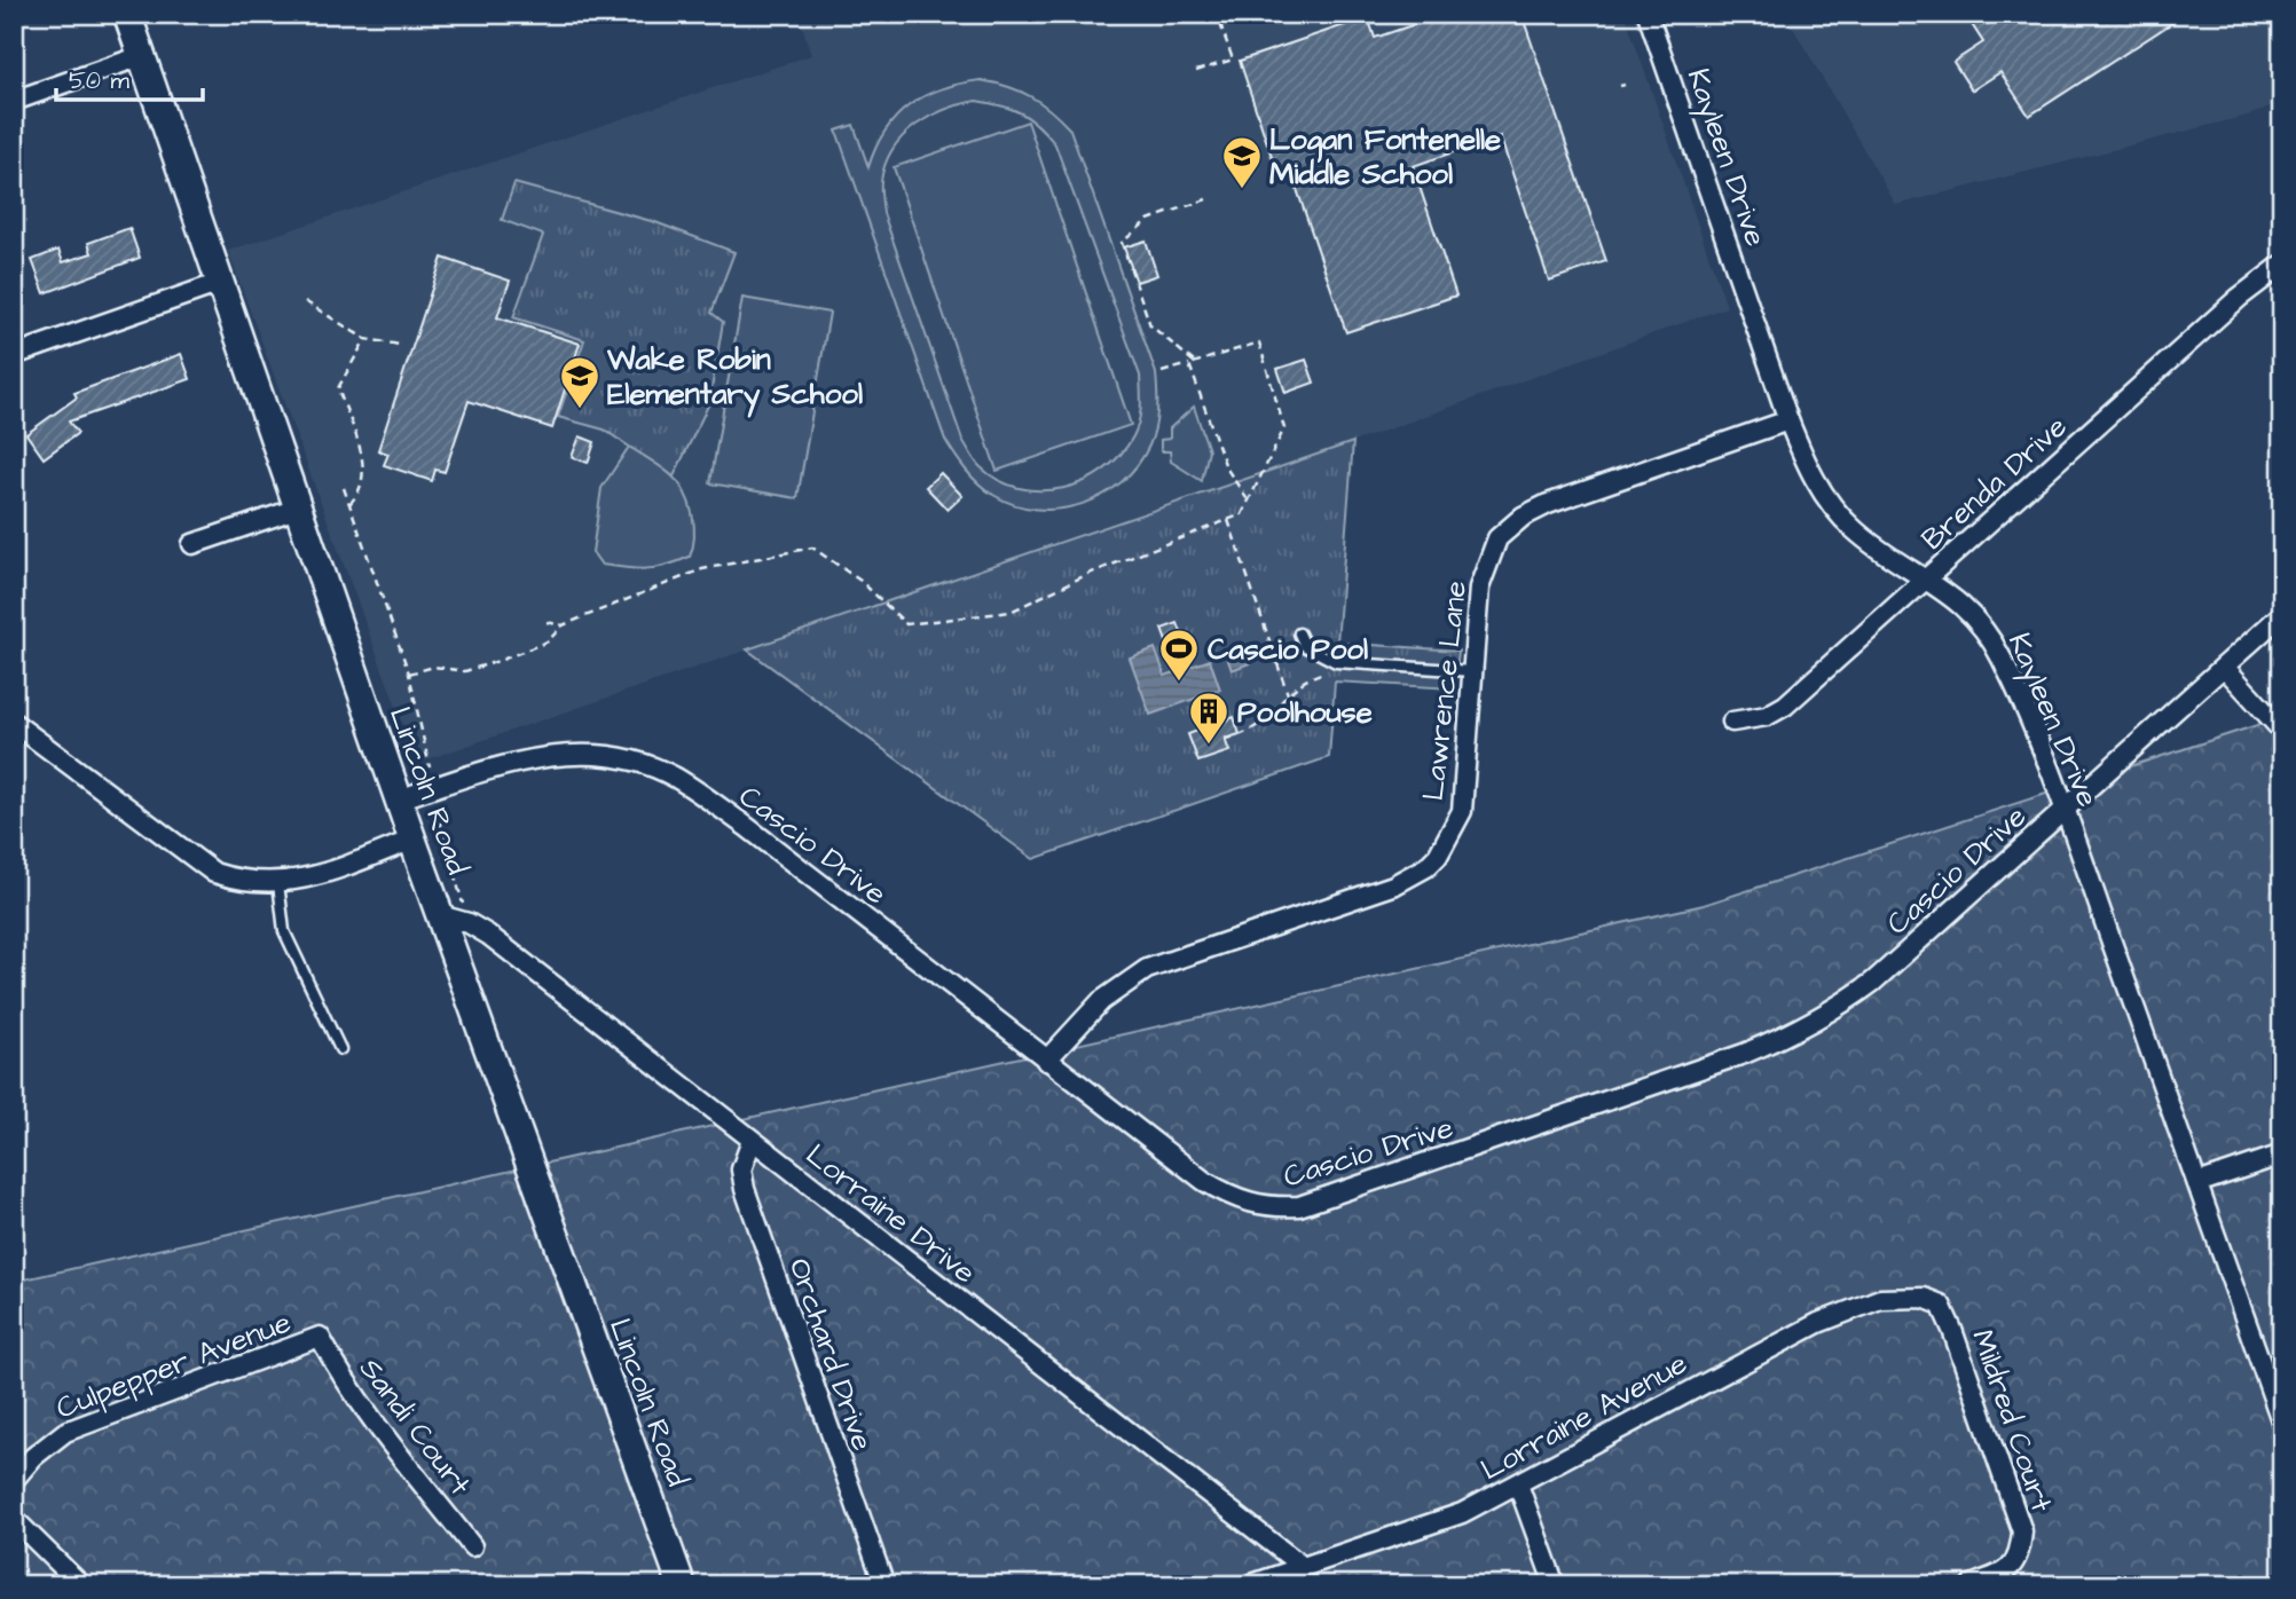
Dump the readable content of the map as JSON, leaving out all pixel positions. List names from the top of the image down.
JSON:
{
  "streets": {
    "main road": ["Lincoln Road"],
    "street": [
      "Kayleen Drive",
      "Brenda Drive",
      "Lawrence Lane",
      "Cascio Drive",
      "Lorraine Drive",
      "Orchard Drive",
      "Culpepper Avenue",
      "Lorraine Avenue",
      "Mildred Court",
      "Sandi Court"
    ]
  },
  "crossings": [
    ["Kayleen Drive", "Brenda Drive"],
    ["Kayleen Drive", "Lawrence Lane"],
    ["Kayleen Drive", "Cascio Drive"],
    ["Lawrence Lane", "Cascio Drive"],
    ["Lincoln Road", "Cascio Drive"],
    ["Lincoln Road", "Lorraine Drive"],
    ["Lorraine Drive", "Orchard Drive"],
    ["Lorraine Drive", "Lorraine Avenue"],
    ["Culpepper Avenue", "Sandi Court"],
    ["Lorraine Avenue", "Mildred Court"]
  ],
  "places": {
    "school or university": ["Logan Fontenelle Middle School", "Wake Robin Elementary School"],
    "sports": ["Cascio Pool"],
    "building": ["Poolhouse"]
  },
  "scale_bar": "50 m"
}
